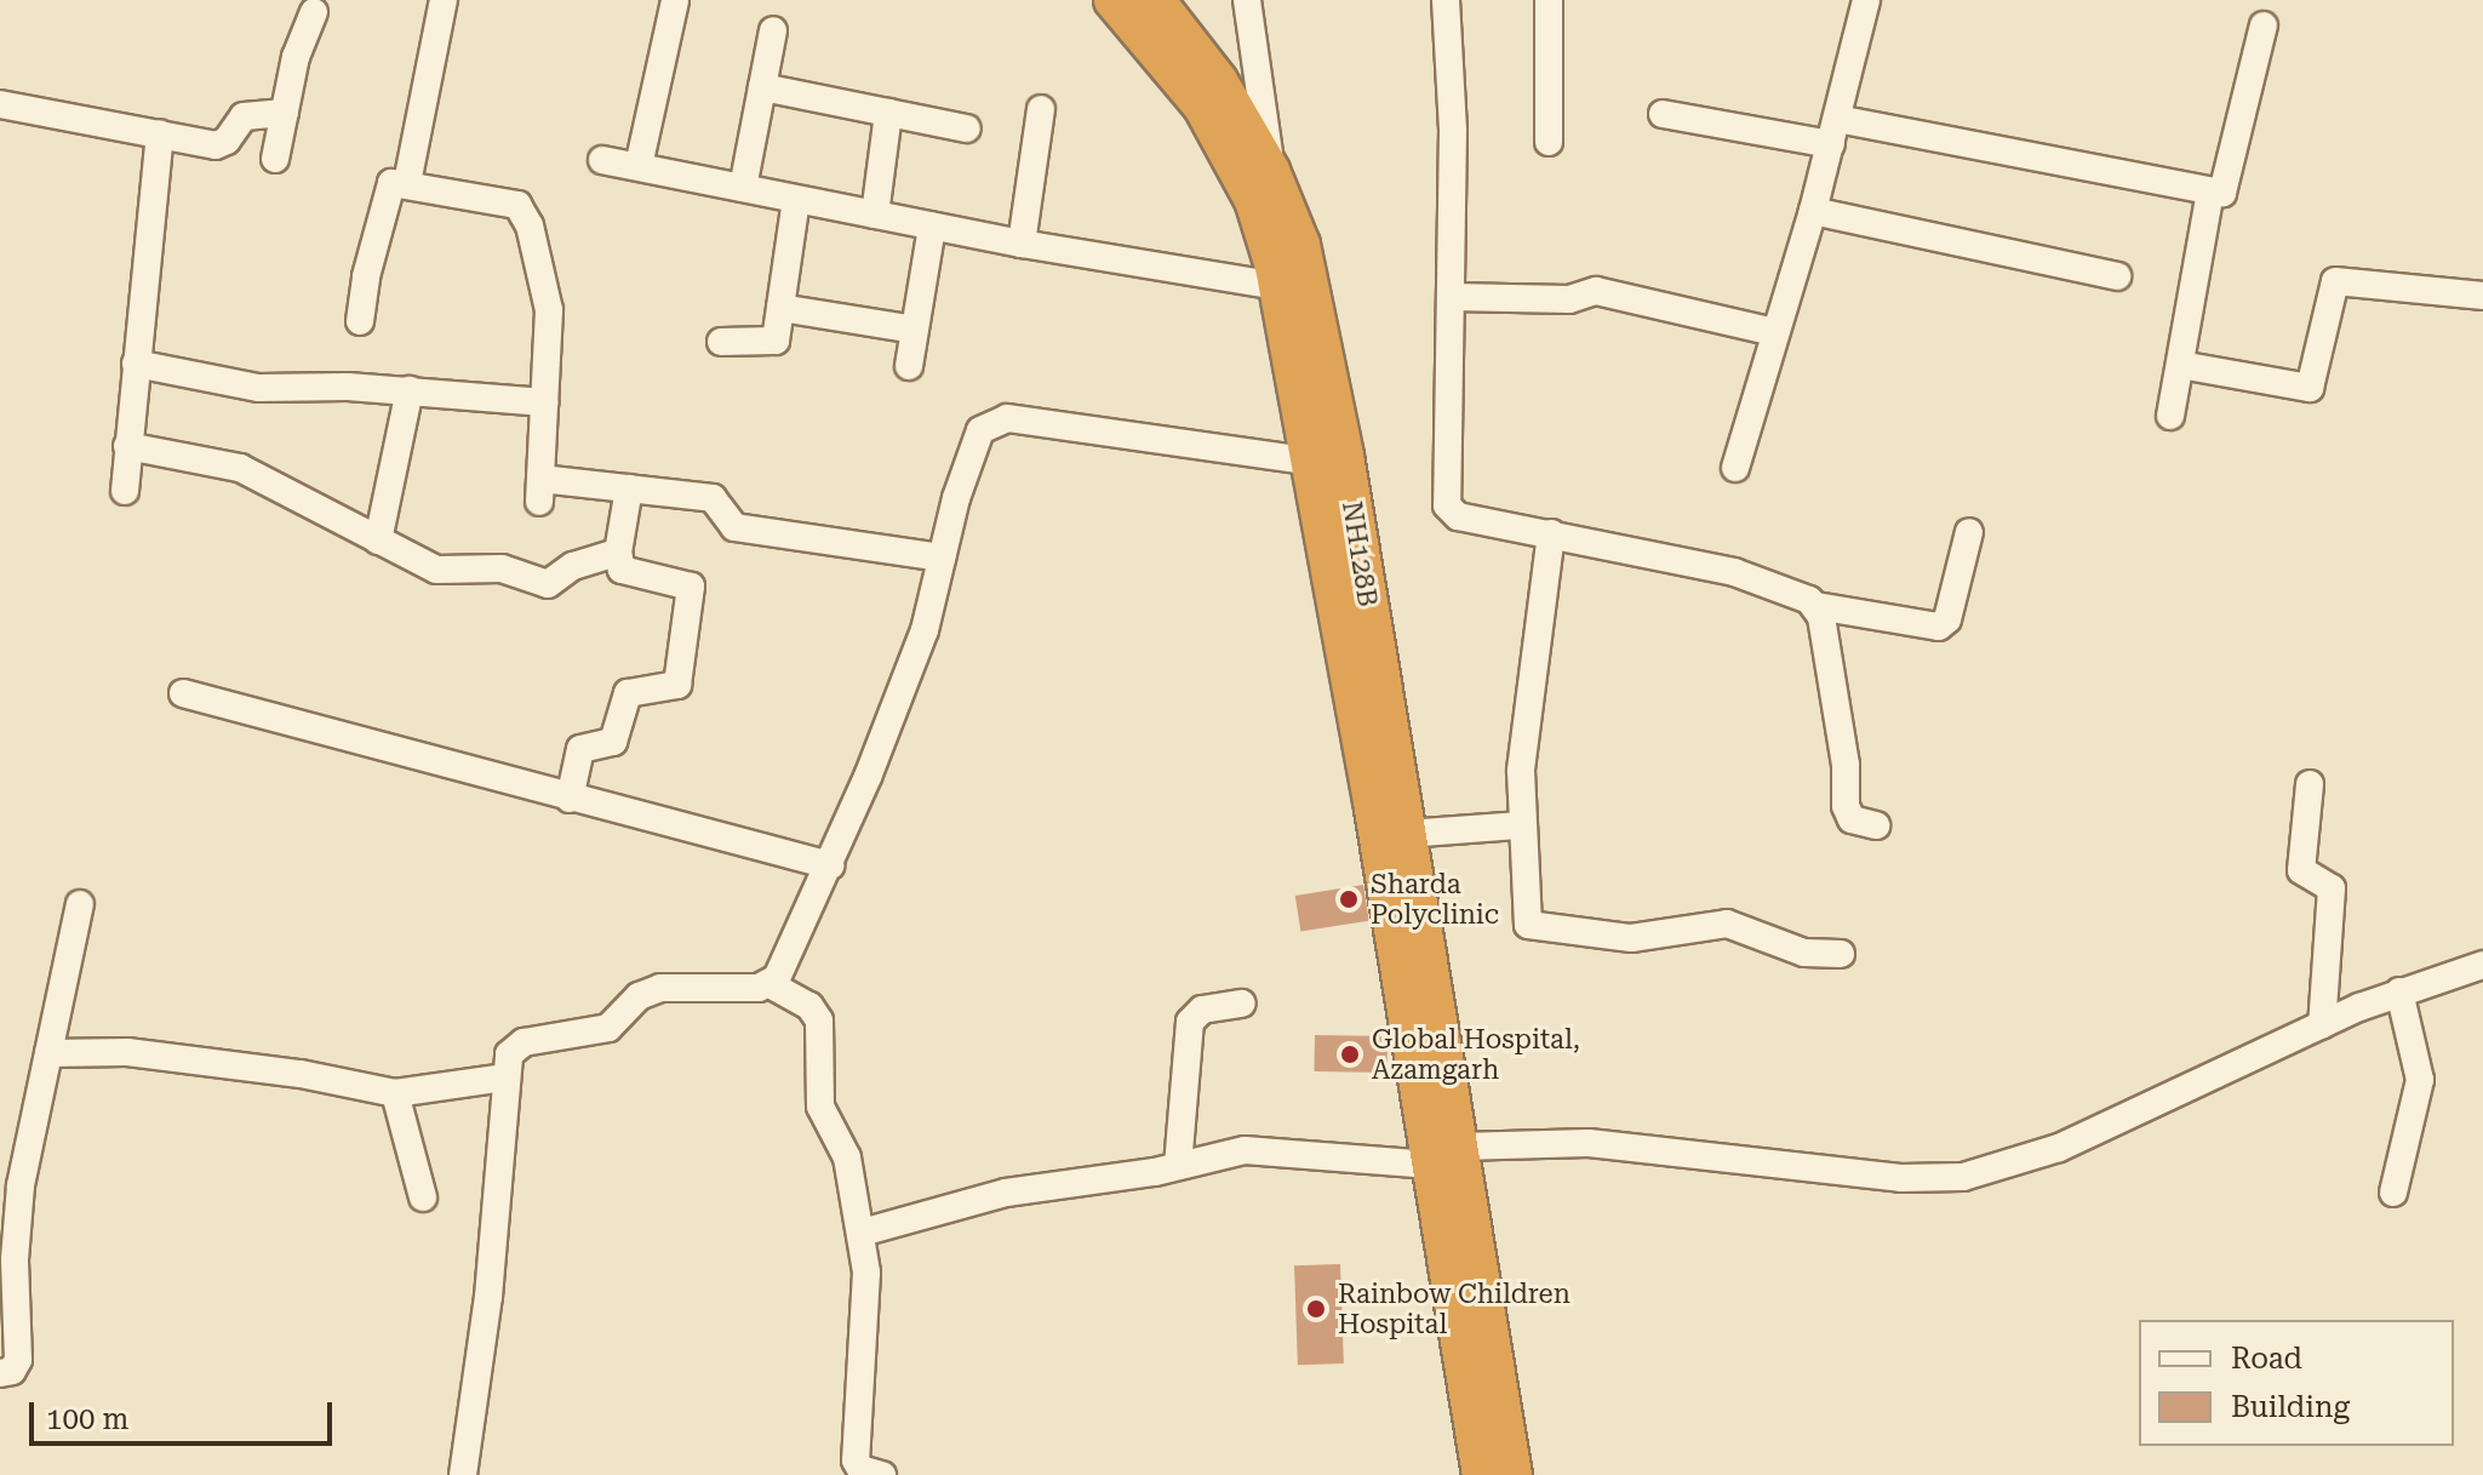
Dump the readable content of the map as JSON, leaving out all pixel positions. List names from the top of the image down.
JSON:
{
  "streets": {
    "highway": ["NH128B"]
  },
  "places": ["Sharda Polyclinic", "Global Hospital, Azamgarh", "Rainbow Children Hospital"],
  "legend": ["Road", "Building"],
  "scale_bar": "100 m"
}
